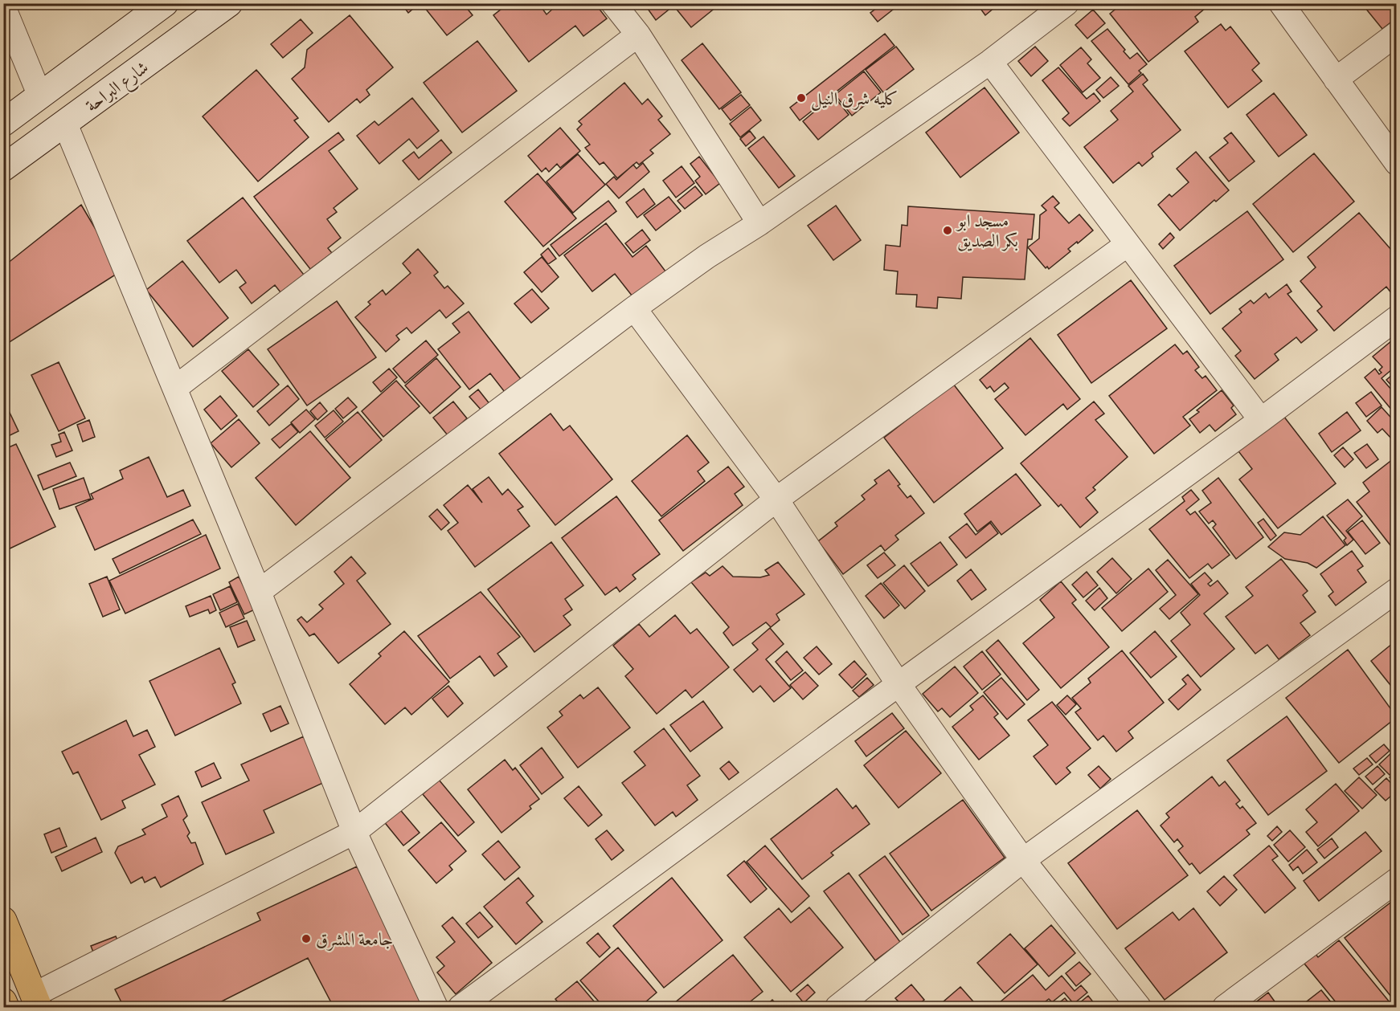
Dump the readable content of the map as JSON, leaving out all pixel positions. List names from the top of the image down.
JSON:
{
  "streets": {
    "street": ["شارع البراحة"]
  },
  "places": ["كليه شرق النيل", "مسجد ابو بكر الصديق", "جامعة المشرق"]
}
